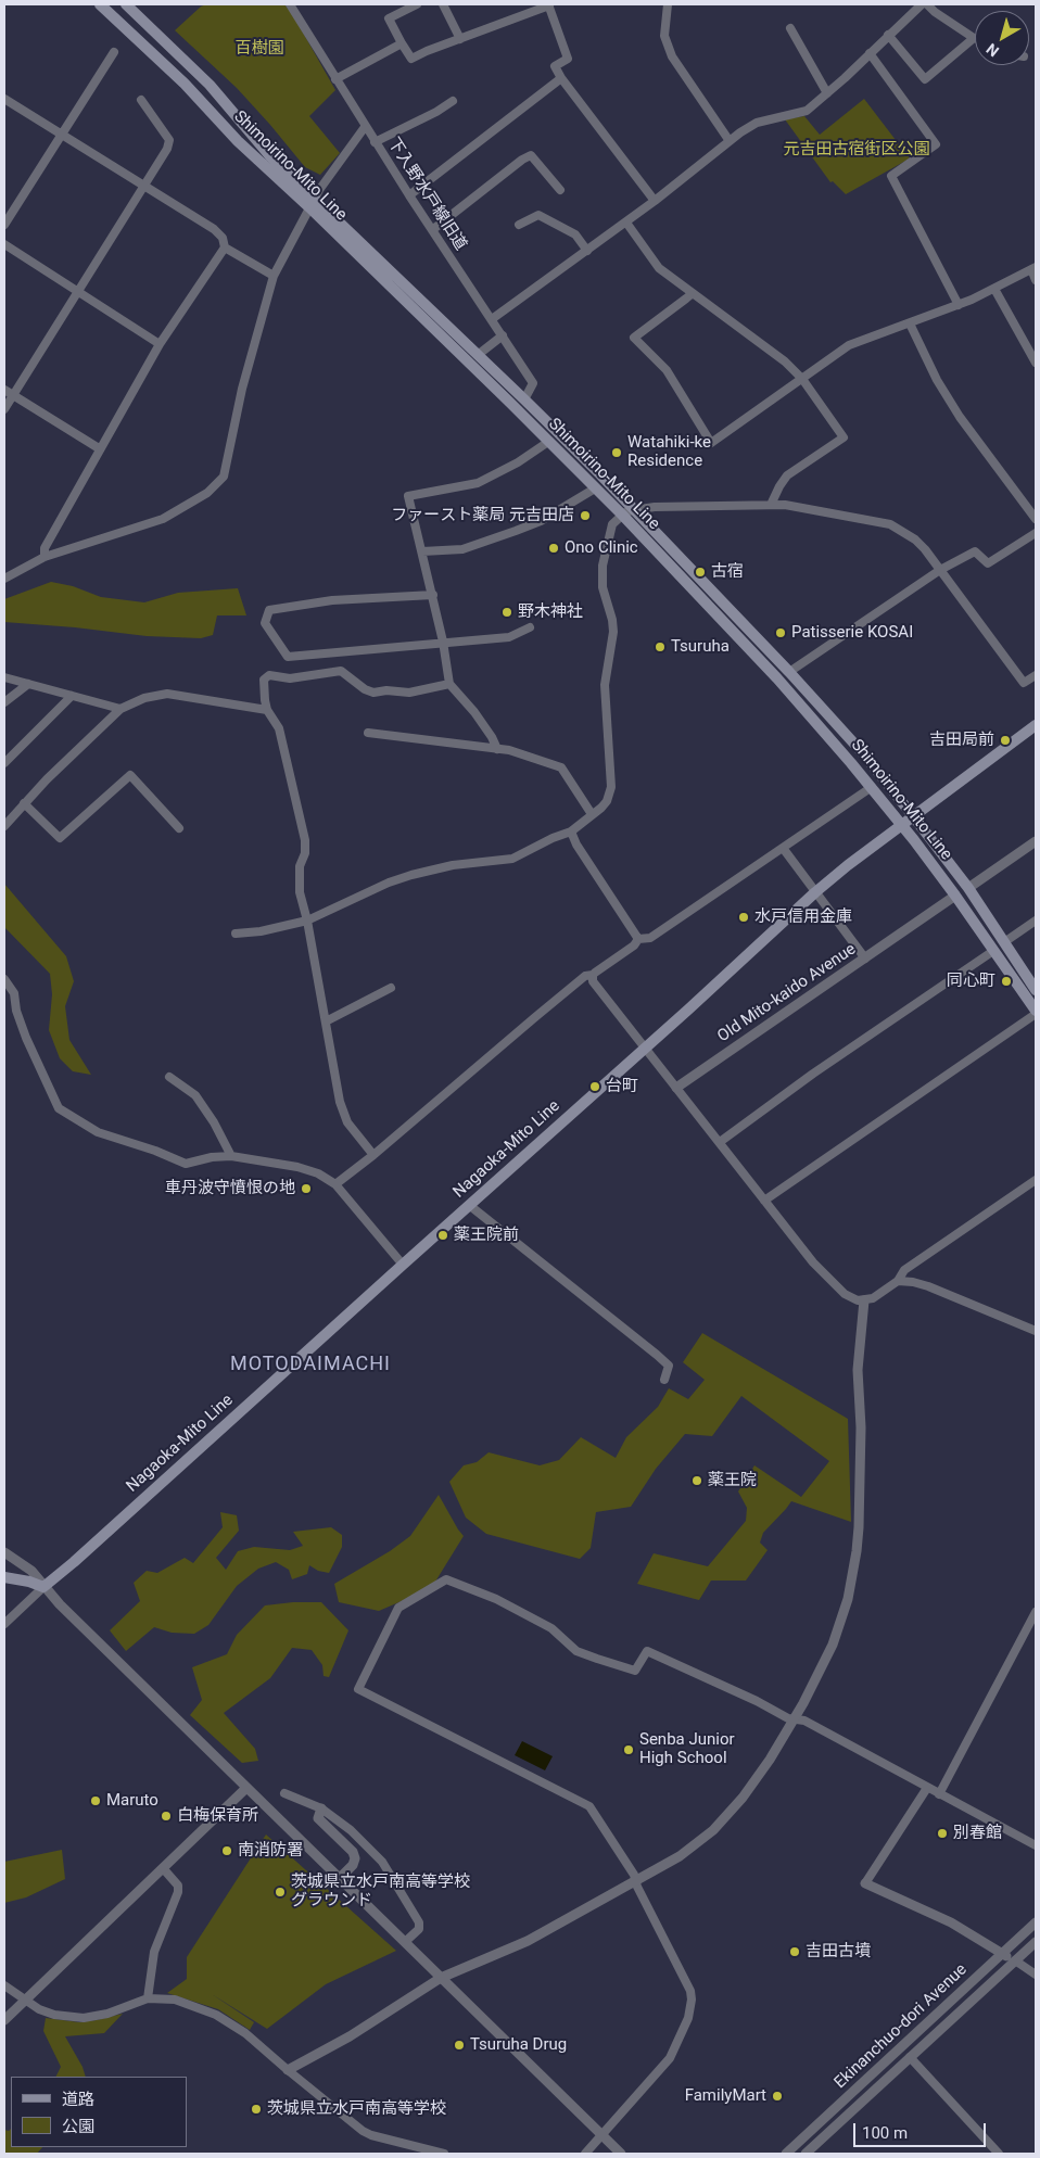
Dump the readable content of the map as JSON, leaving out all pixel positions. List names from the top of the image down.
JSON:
{
  "streets": {
    "main road": ["Shimoirino-Mito Line", "Nagaoka-Mito Line"],
    "street": ["下入野水戸線旧道", "Old Mito-kaido Avenue", "Ekinanchuo-dori Avenue"]
  },
  "crossings": [
    ["Shimoirino-Mito Line", "下入野水戸線旧道"],
    ["Shimoirino-Mito Line", "Old Mito-kaido Avenue"],
    ["Shimoirino-Mito Line", "Nagaoka-Mito Line"]
  ],
  "districts": ["MOTODAIMACHI"],
  "parks": ["百樹園", "元吉田古宿街区公園"],
  "places": [
    "Watahiki-ke Residence",
    "ファースト薬局 元吉田店",
    "Ono Clinic",
    "古宿",
    "野木神社",
    "Patisserie KOSAI",
    "Tsuruha",
    "吉田局前",
    "水戸信用金庫",
    "同心町",
    "台町",
    "車丹波守憤恨の地",
    "薬王院前",
    "薬王院",
    "Senba Junior High School",
    "Maruto",
    "白梅保育所",
    "別春館",
    "南消防署",
    "茨城県立水戸南高等学校 グラウンド",
    "吉田古墳",
    "Tsuruha Drug",
    "FamilyMart",
    "茨城県立水戸南高等学校"
  ],
  "legend": ["道路", "公園"],
  "scale_bar": "100 m",
  "north": "bottom left"
}
